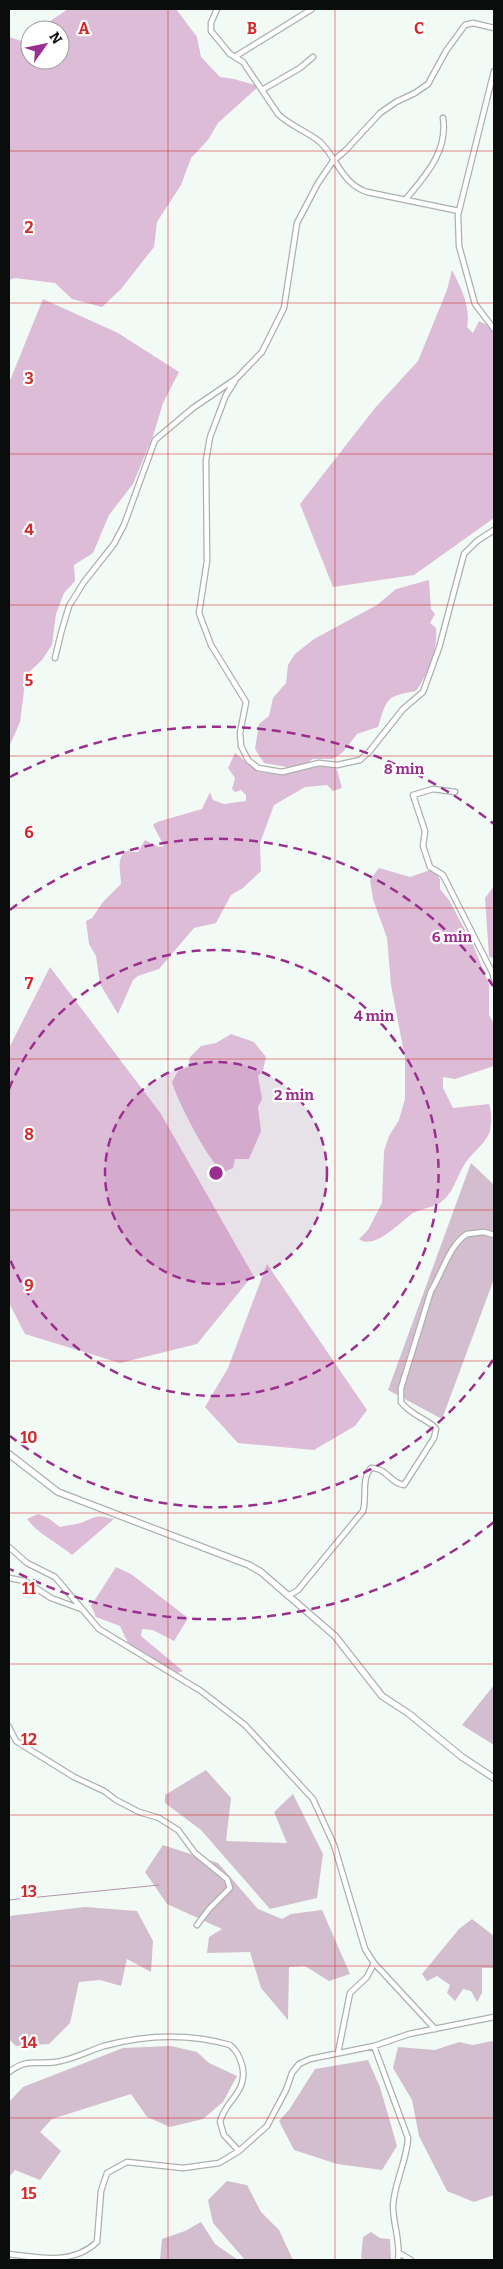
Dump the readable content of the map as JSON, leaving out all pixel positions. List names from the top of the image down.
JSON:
{
  "north": "top right",
  "grid": {
    "columns": ["A", "B", "C"],
    "rows": [
      "2",
      "3",
      "4",
      "5",
      "6",
      "7",
      "8",
      "9",
      "10",
      "11",
      "12",
      "13",
      "14",
      "15"
    ]
  },
  "rings": [
    "8 min",
    "6 min",
    "4 min",
    "2 min"
  ]
}
